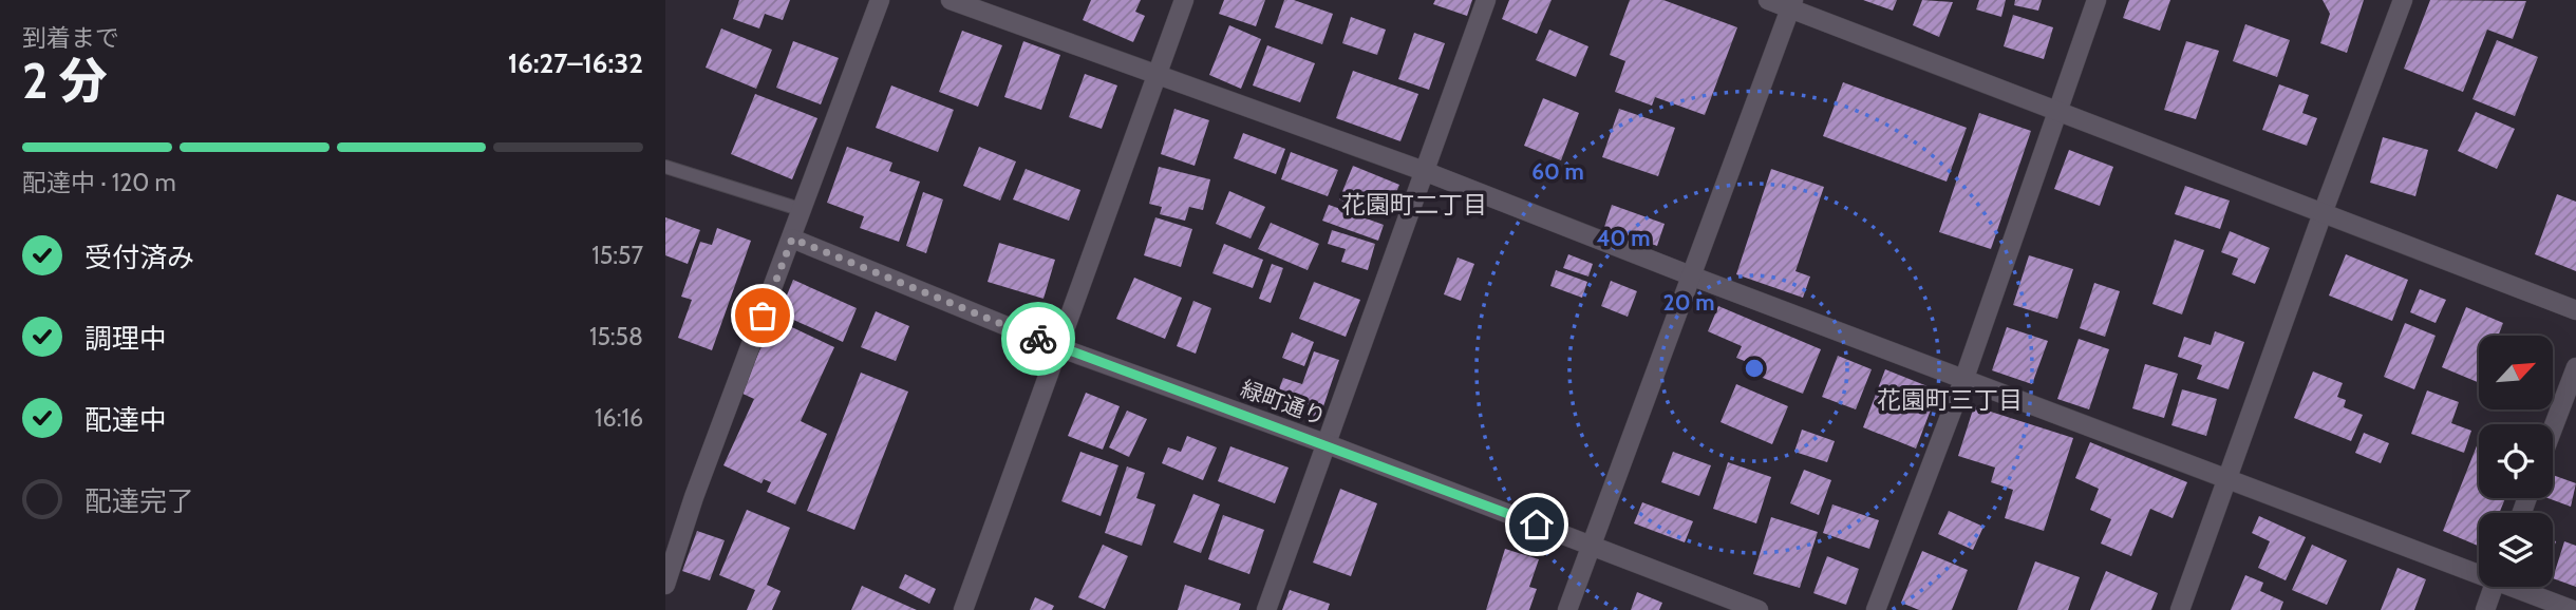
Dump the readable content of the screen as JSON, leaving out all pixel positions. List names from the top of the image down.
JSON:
{
  "streets": {
    "street": ["緑町通り"]
  },
  "districts": ["花園町二丁目", "花園町三丁目"],
  "north": "top right",
  "page": {
    "heading": ["2 分", "到着まで", "16:27–16:32"],
    "bar": "配達中 · 120 m",
    "list": [
      ["受付済み", "15:57"],
      ["調理中", "15:58"],
      ["配達中", "16:16"],
      "配達完了"
    ]
  },
  "rings": ["60 m", "40 m", "20 m"]
}
